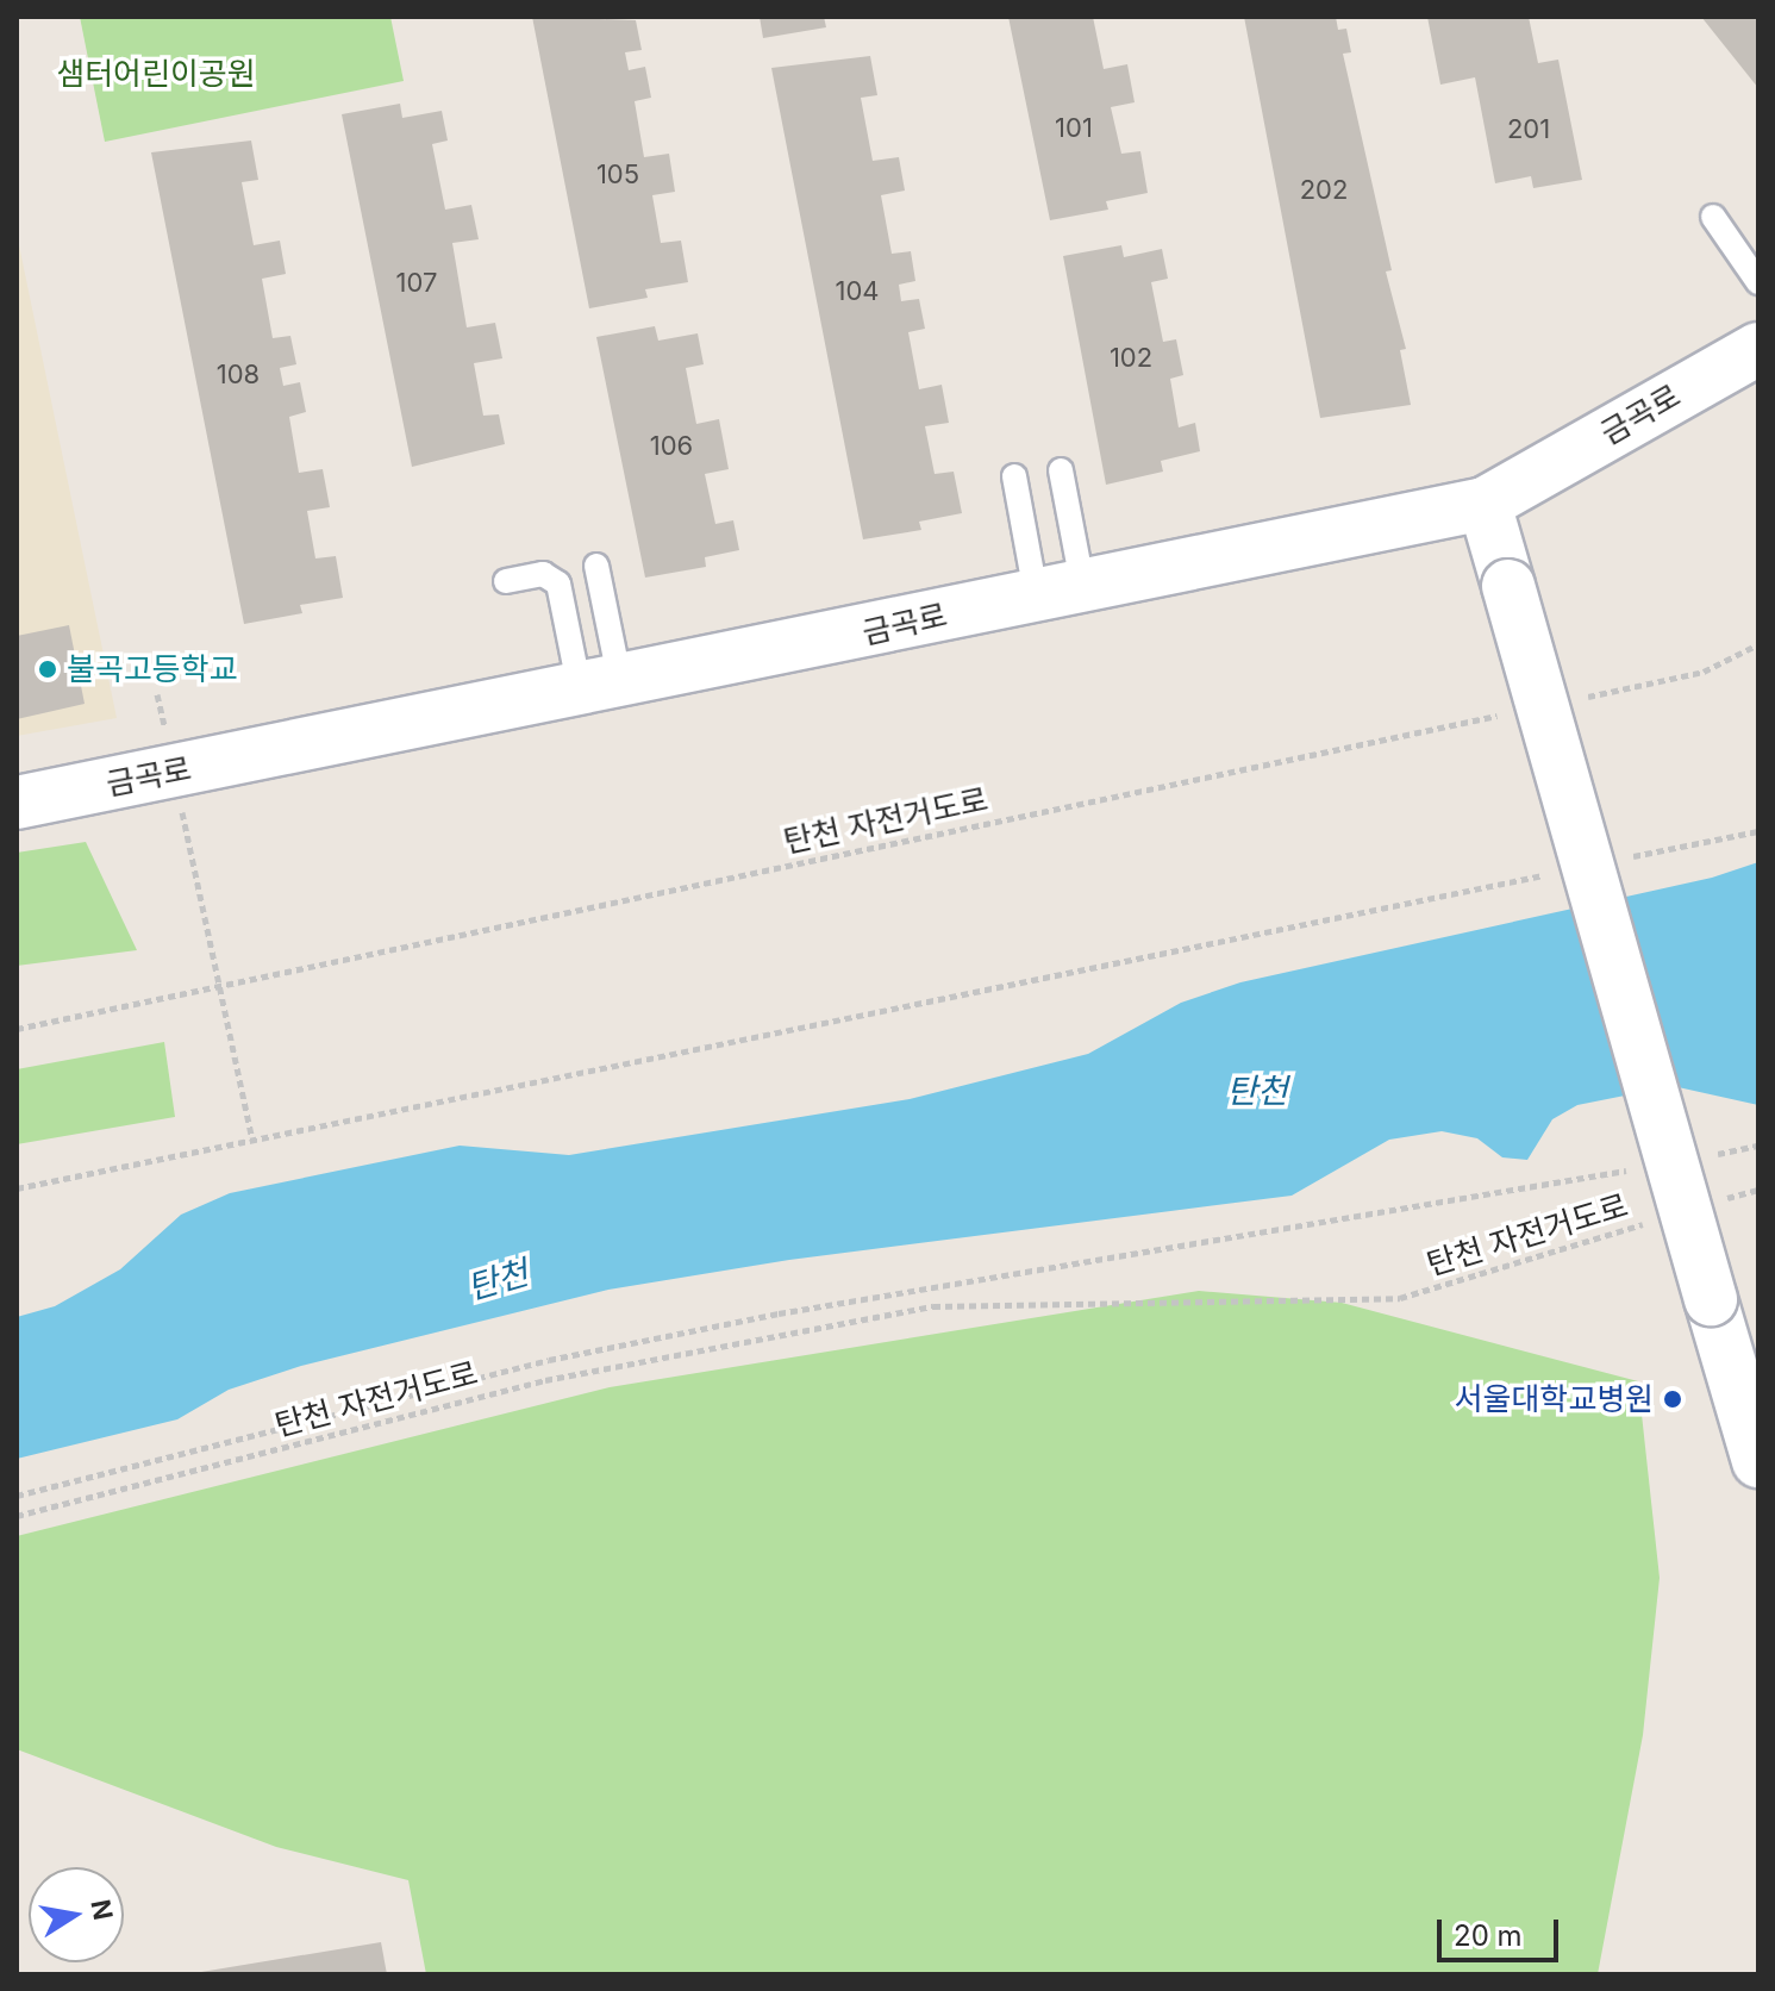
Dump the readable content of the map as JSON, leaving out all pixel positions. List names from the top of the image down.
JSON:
{
  "streets": {
    "main road": ["금곡로"],
    "path": ["탄천 자전거도로"]
  },
  "water": ["탄천"],
  "parks": ["샘터어린이공원"],
  "places": ["불곡고등학교", "서울대학교병원"],
  "house_numbers": [
    "101",
    "201",
    "105",
    "202",
    "107",
    "104",
    "102",
    "108",
    "106"
  ],
  "scale_bar": "20 m",
  "north": "right"
}
